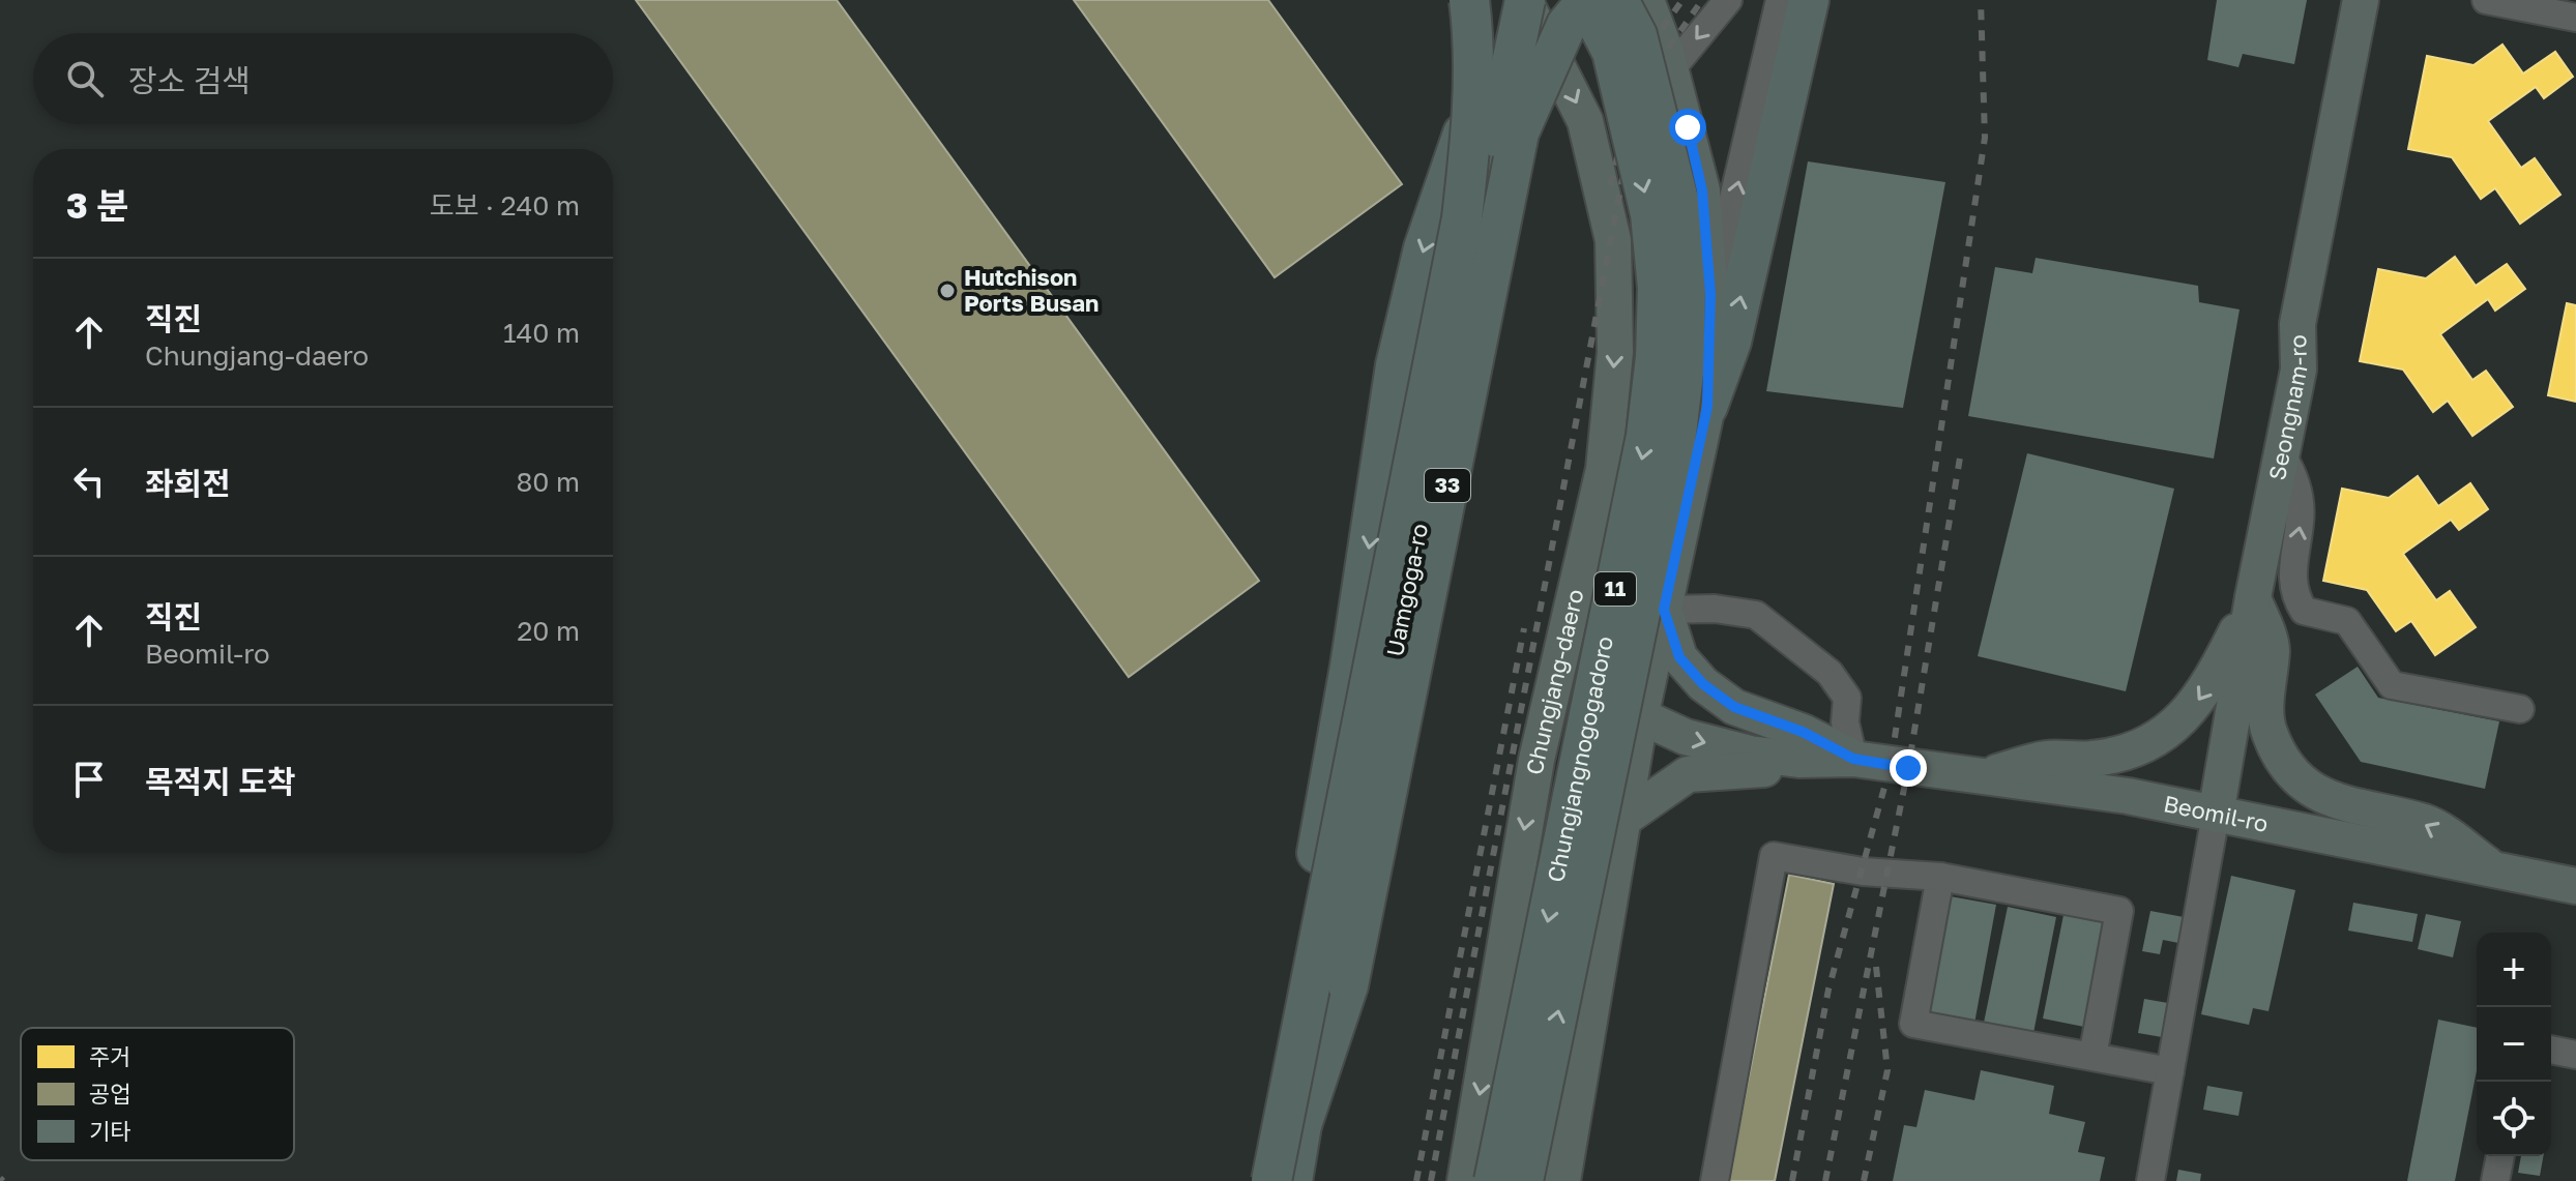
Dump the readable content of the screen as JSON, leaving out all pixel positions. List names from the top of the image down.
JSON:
{
  "streets": {
    "highway": [
      "33",
      "11",
      "Uamgoga-ro",
      "Chungjangnogogadoro"
    ],
    "main road": ["Seongnam-ro", "Chungjang-daero", "Beomil-ro"]
  },
  "crossings": [
    ["Seongnam-ro", "Beomil-ro"],
    ["33", "Uamgoga-ro"],
    ["33", "Chungjangnogogadoro"],
    ["Uamgoga-ro", "Chungjang-daero"]
  ],
  "places": ["Hutchison Ports Busan"],
  "legend": ["주거", "공업", "기타"],
  "page": {
    "search": "장소 검색",
    "heading": ["3 분", "도보 · 240 m"],
    "list": [
      ["직진", "Chungjang-daero", "140 m"],
      ["좌회전", "80 m"],
      ["직진", "Beomil-ro", "20 m"],
      "목적지 도착"
    ],
    "map_buttons": ["+", "−"]
  }
}
